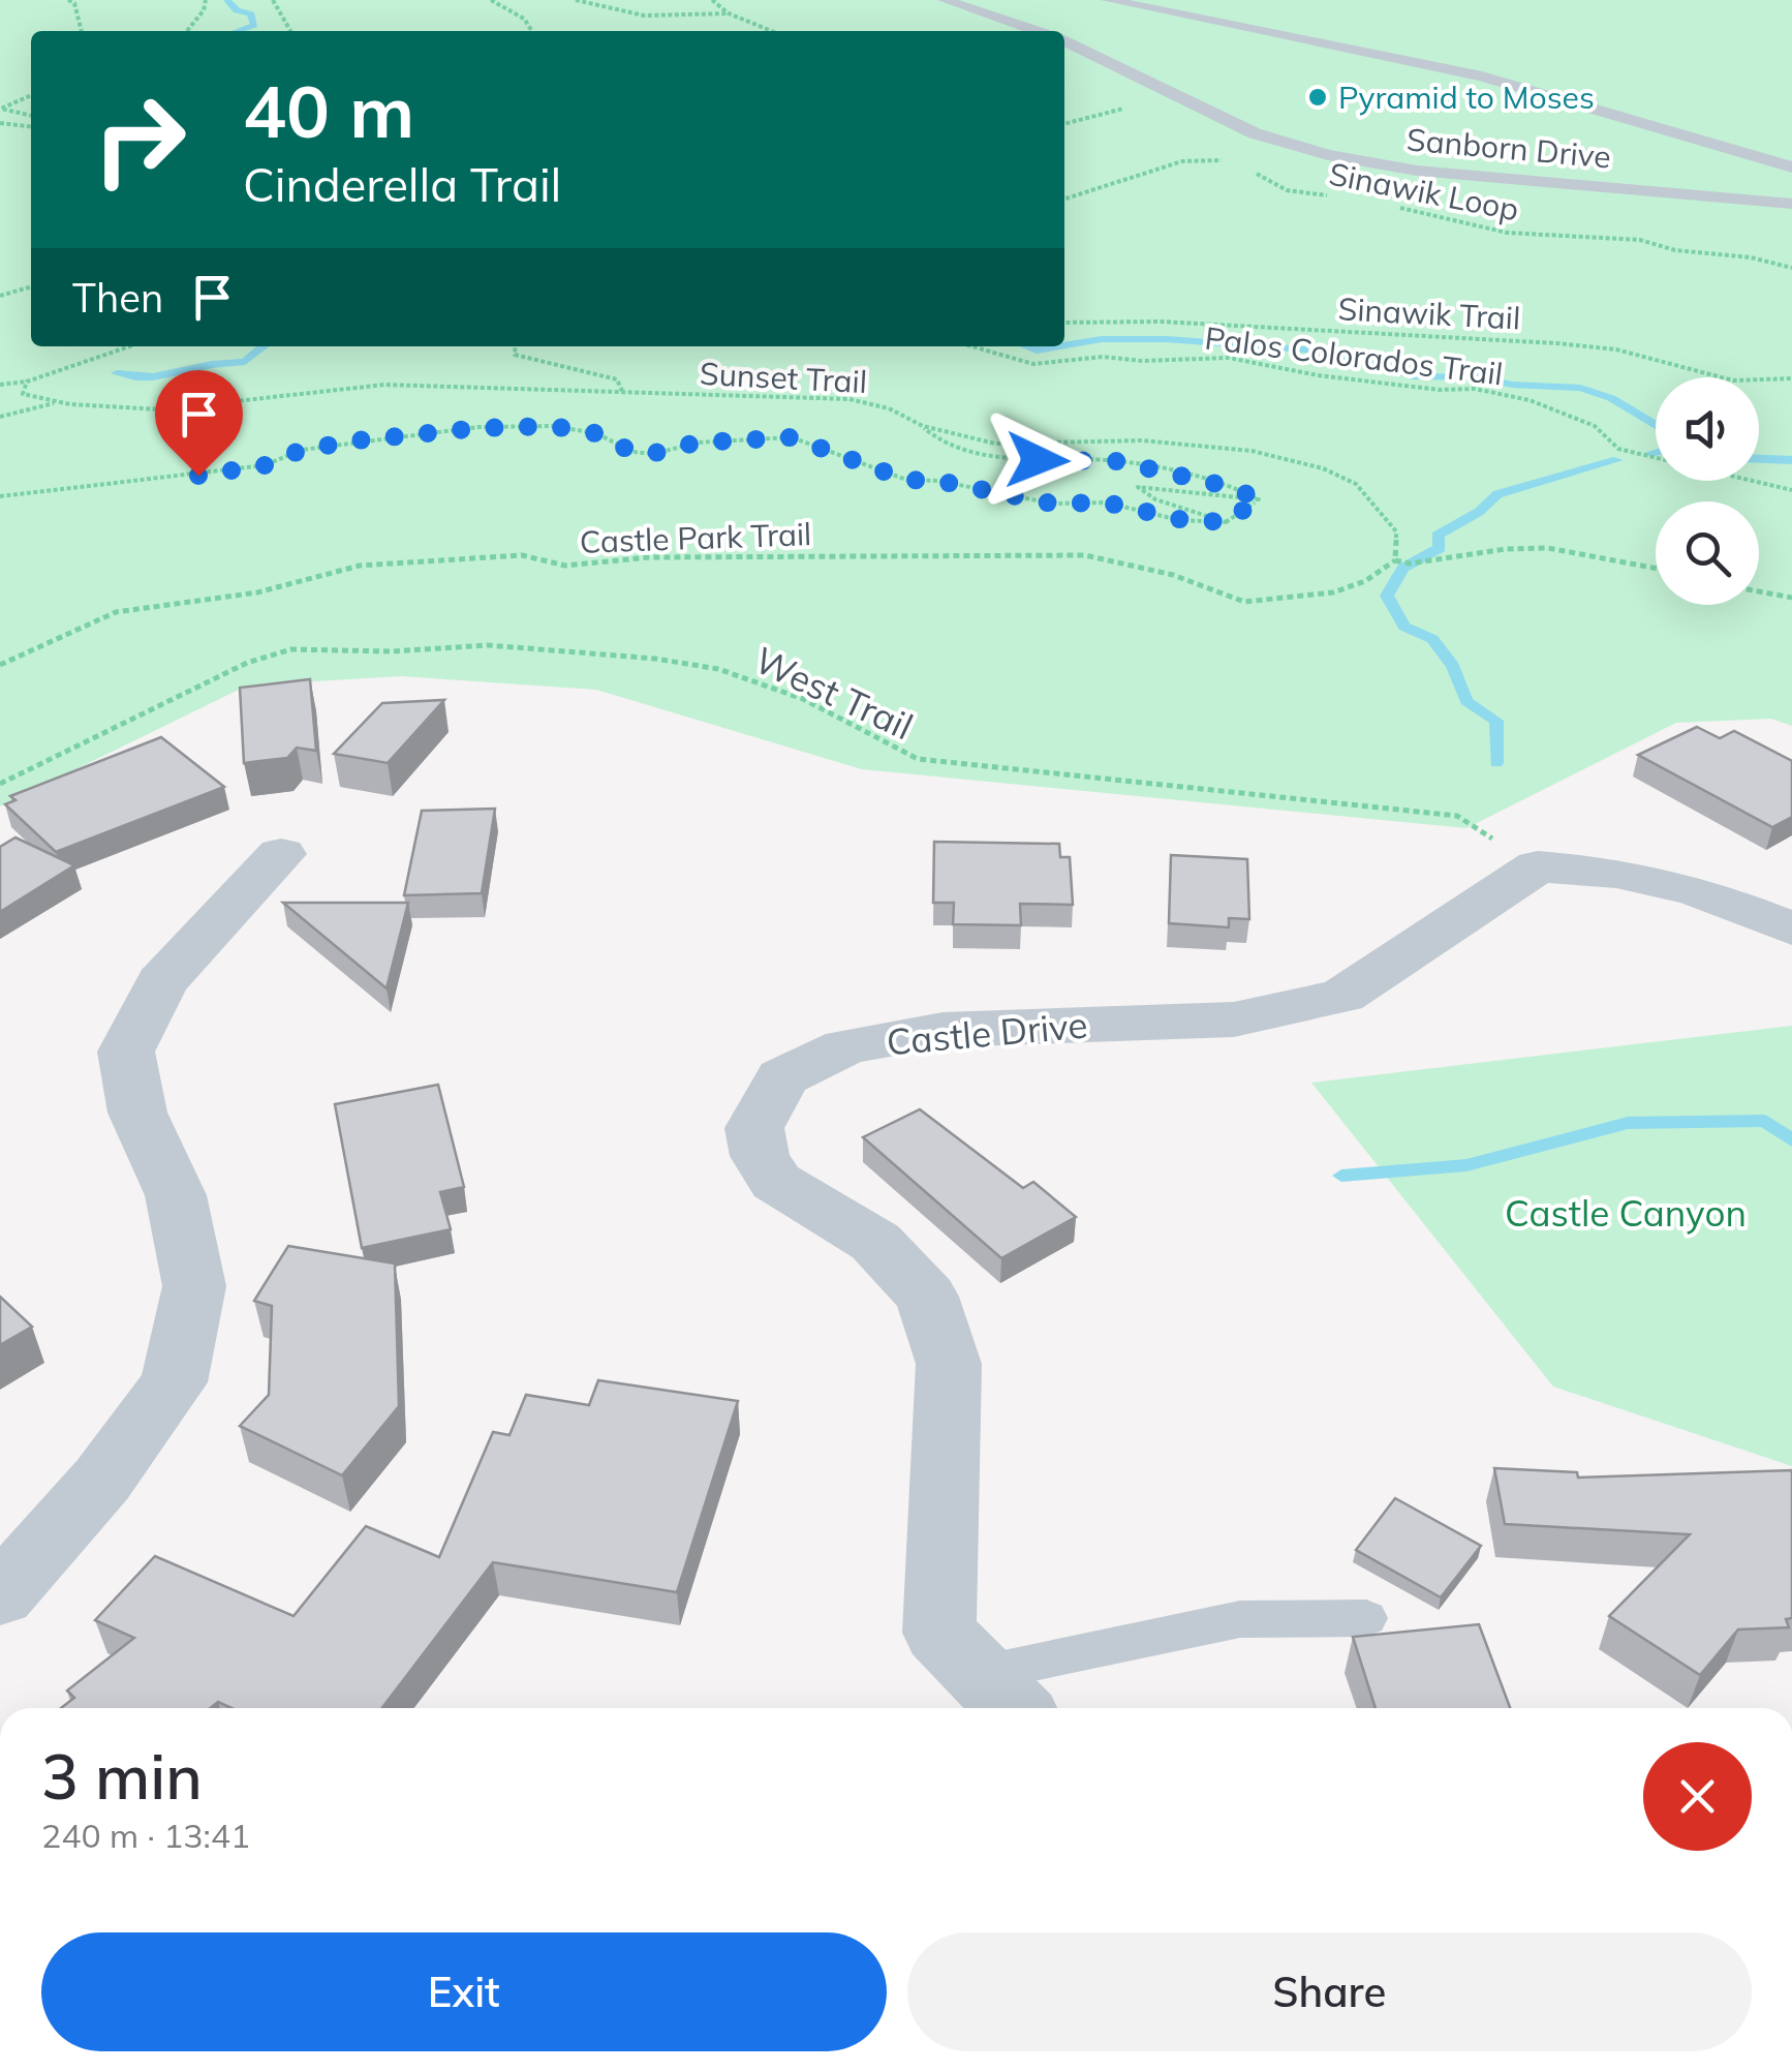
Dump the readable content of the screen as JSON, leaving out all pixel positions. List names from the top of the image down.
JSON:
{
  "streets": {
    "street": ["Castle Drive"],
    "lane": ["Sanborn Drive"],
    "path": [
      "Sinawik Loop",
      "Sinawik Trail",
      "Palos Colorados Trail",
      "Sunset Trail",
      "Castle Park Trail",
      "West Trail"
    ]
  },
  "crossings": [
    ["Sunset Trail", "Castle Park Trail"],
    ["West Trail", "Castle Drive"]
  ],
  "parks": ["Castle Canyon"],
  "places": ["Pyramid to Moses"],
  "page": {
    "turn": ["40 m", "Cinderella Trail"],
    "then": "Then",
    "heading": ["3 min", "240 m · 13:41"],
    "buttons": ["Exit", "Share"]
  }
}
